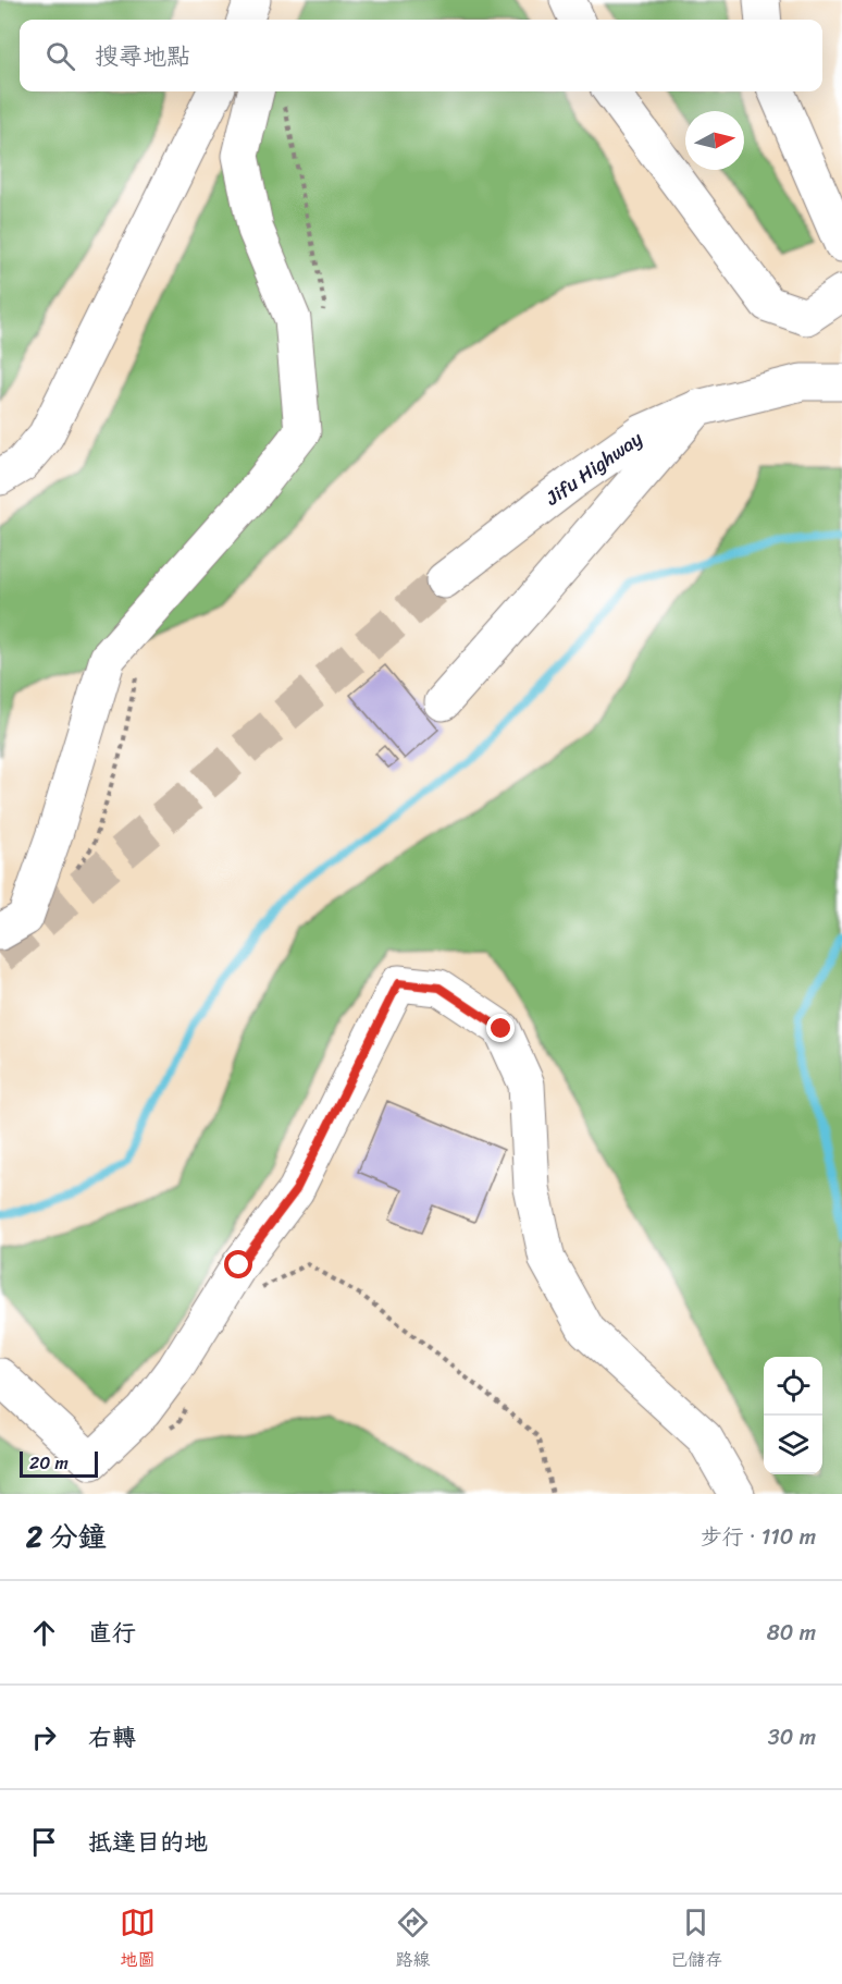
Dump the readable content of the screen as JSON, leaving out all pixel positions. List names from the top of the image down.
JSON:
{
  "streets": {
    "street": ["Jifu Highway"]
  },
  "scale_bar": "20 m",
  "north": "right",
  "page": {
    "search": "搜尋地點",
    "scale": "20 m",
    "heading": ["2 分鐘", "步行 · 110 m"],
    "list": [
      ["直行", "80 m"],
      ["右轉", "30 m"],
      "抵達目的地"
    ],
    "nav": ["地圖", "路線", "已儲存"]
  }
}
